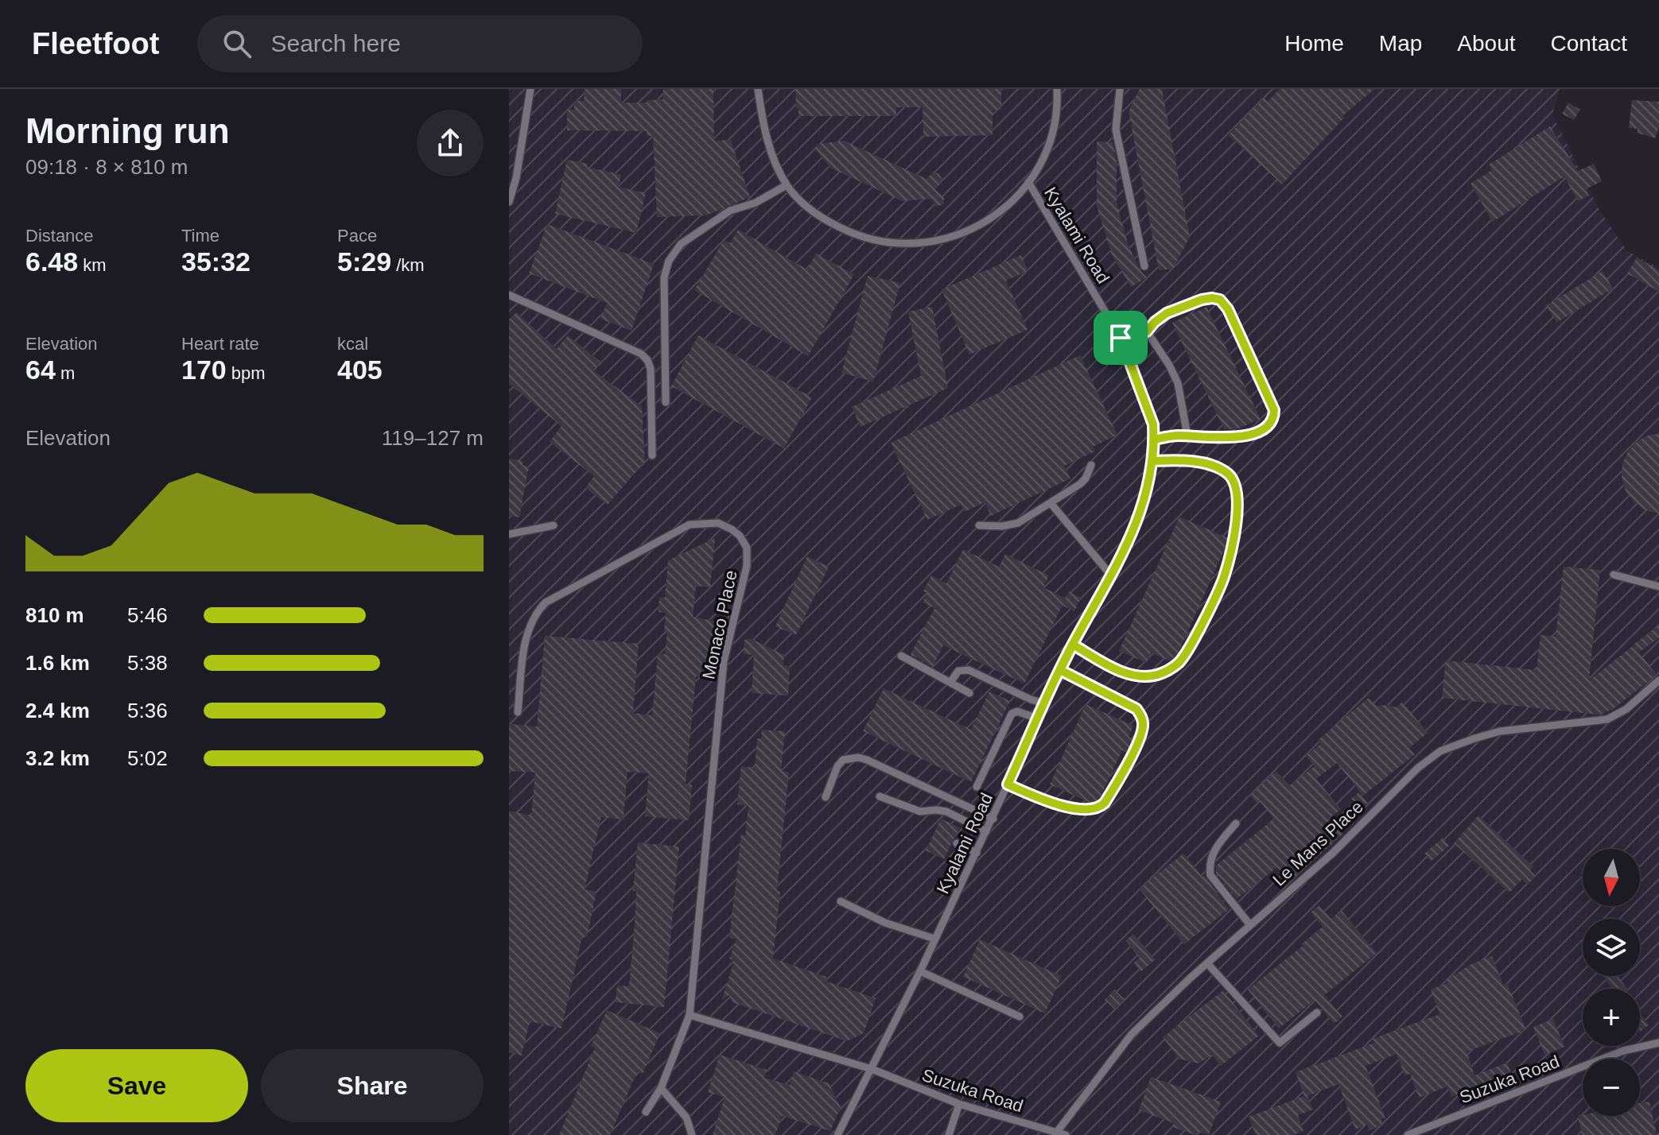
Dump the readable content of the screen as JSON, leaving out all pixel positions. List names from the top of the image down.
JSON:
{
  "streets": {
    "lane": [
      "Kyalami Road",
      "Monaco Place",
      "Le Mans Place",
      "Suzuka Road"
    ]
  },
  "crossings": [
    ["Kyalami Road", "Suzuka Road"],
    ["Le Mans Place", "Suzuka Road"]
  ],
  "north": "bottom",
  "page": {
    "header": "Fleetfoot",
    "search": "Search here",
    "nav": [
      "Home",
      "Map",
      "About",
      "Contact"
    ],
    "heading": ["Morning run", "09:18 · 8 × 810 m"],
    "stats": [
      ["Distance", "6.48 km"],
      ["Time", "35:32"],
      ["Pace", "5:29 /km"],
      ["Elevation", "64 m"],
      ["Heart rate", "170 bpm"],
      ["kcal", "405"]
    ],
    "chart": ["Elevation", "119–127 m"],
    "list": [
      {
        "name": "810 m",
        "note": "5:46"
      },
      {
        "name": "1.6 km",
        "note": "5:38"
      },
      {
        "name": "2.4 km",
        "note": "5:36"
      },
      {
        "name": "3.2 km",
        "note": "5:02"
      }
    ],
    "map_buttons": ["+", "−"],
    "buttons": ["Save", "Share"]
  }
}
